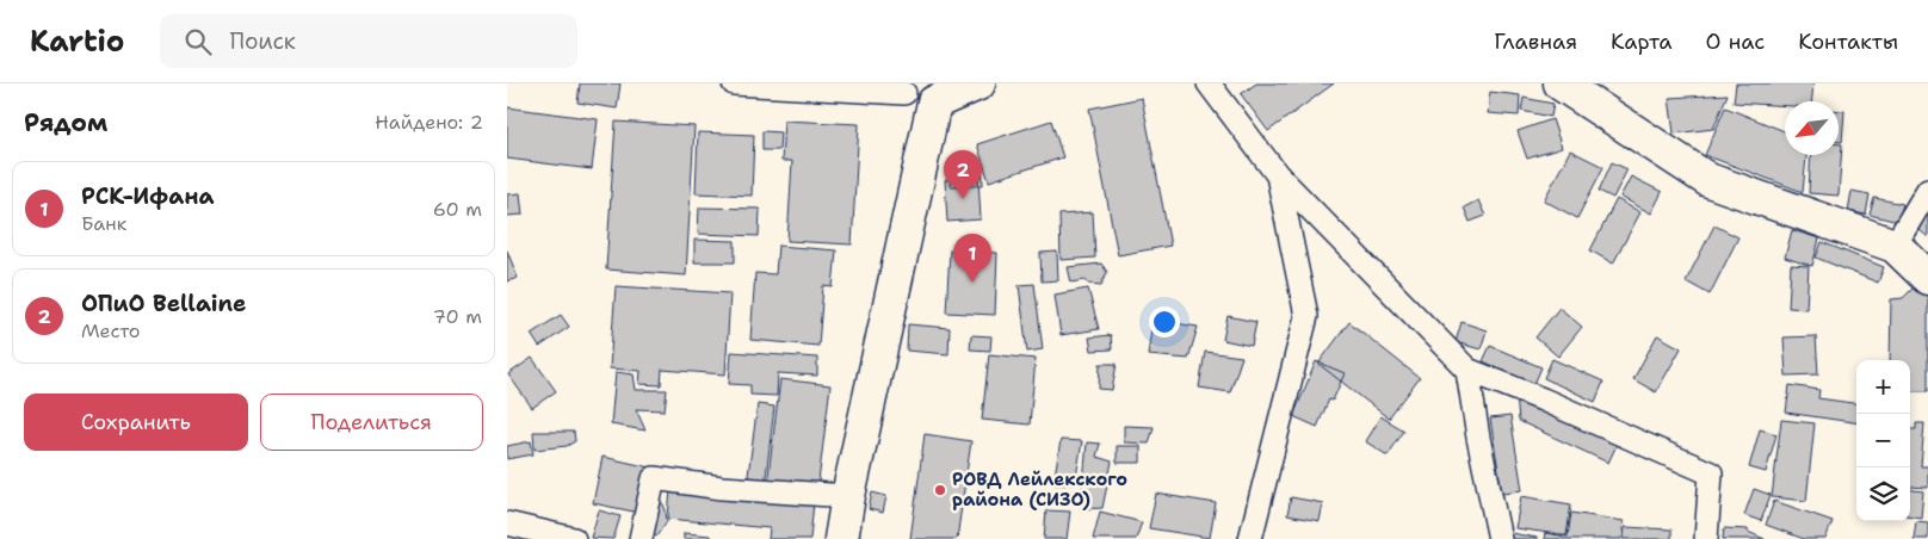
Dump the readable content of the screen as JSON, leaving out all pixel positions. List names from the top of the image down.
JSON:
{
  "places": ["РОВД Лейлекского района (СИЗО)"],
  "north": "bottom left",
  "page": {
    "header": "Kartio",
    "search": "Поиск",
    "nav": [
      "Главная",
      "Карта",
      "О нас",
      "Контакты"
    ],
    "heading": ["Рядом", "Найдено: 2"],
    "pins": ["2", "1"],
    "list": [
      {
        "mark": "1",
        "name": "РСК-Ифана",
        "note": "Банк",
        "value": "60 m"
      },
      {
        "mark": "2",
        "name": "ОПиО Bellaine",
        "note": "Место",
        "value": "70 m"
      }
    ],
    "map_buttons": ["+", "−"],
    "buttons": ["Сохранить", "Поделиться"]
  }
}
